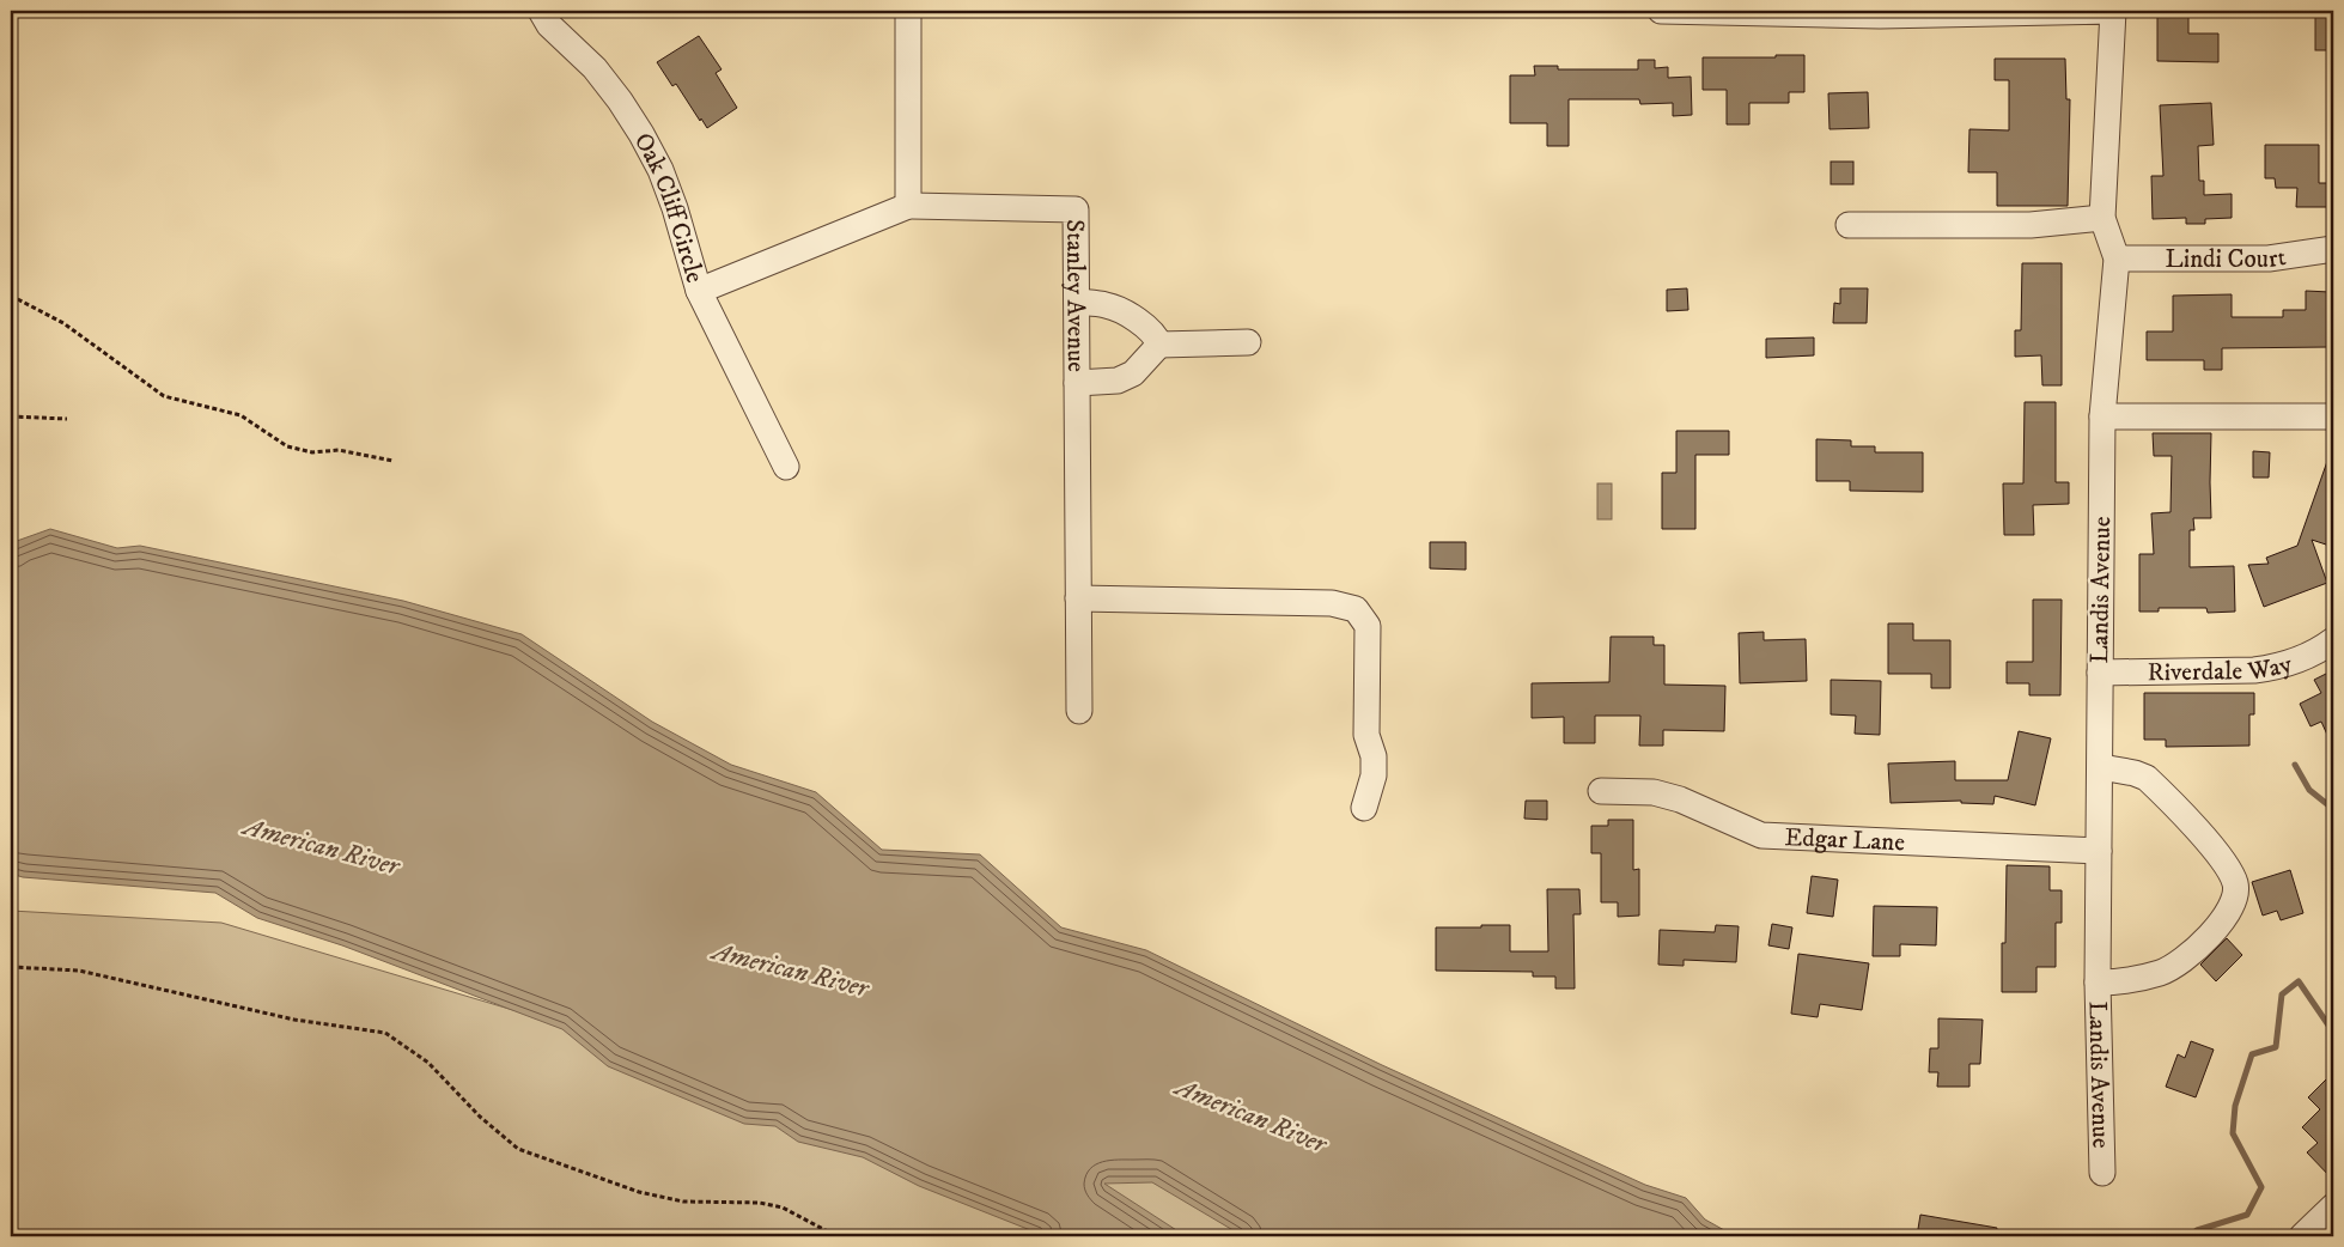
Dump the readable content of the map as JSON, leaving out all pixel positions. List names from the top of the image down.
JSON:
{
  "streets": {
    "street": [
      "Oak Cliff Circle",
      "Lindi Court",
      "Stanley Avenue",
      "Landis Avenue",
      "Riverdale Way",
      "Edgar Lane"
    ]
  },
  "crossings": [
    ["Oak Cliff Circle", "Stanley Avenue"],
    ["Lindi Court", "Landis Avenue"],
    ["Landis Avenue", "Riverdale Way"],
    ["Landis Avenue", "Edgar Lane"]
  ],
  "water": ["American River"]
}
